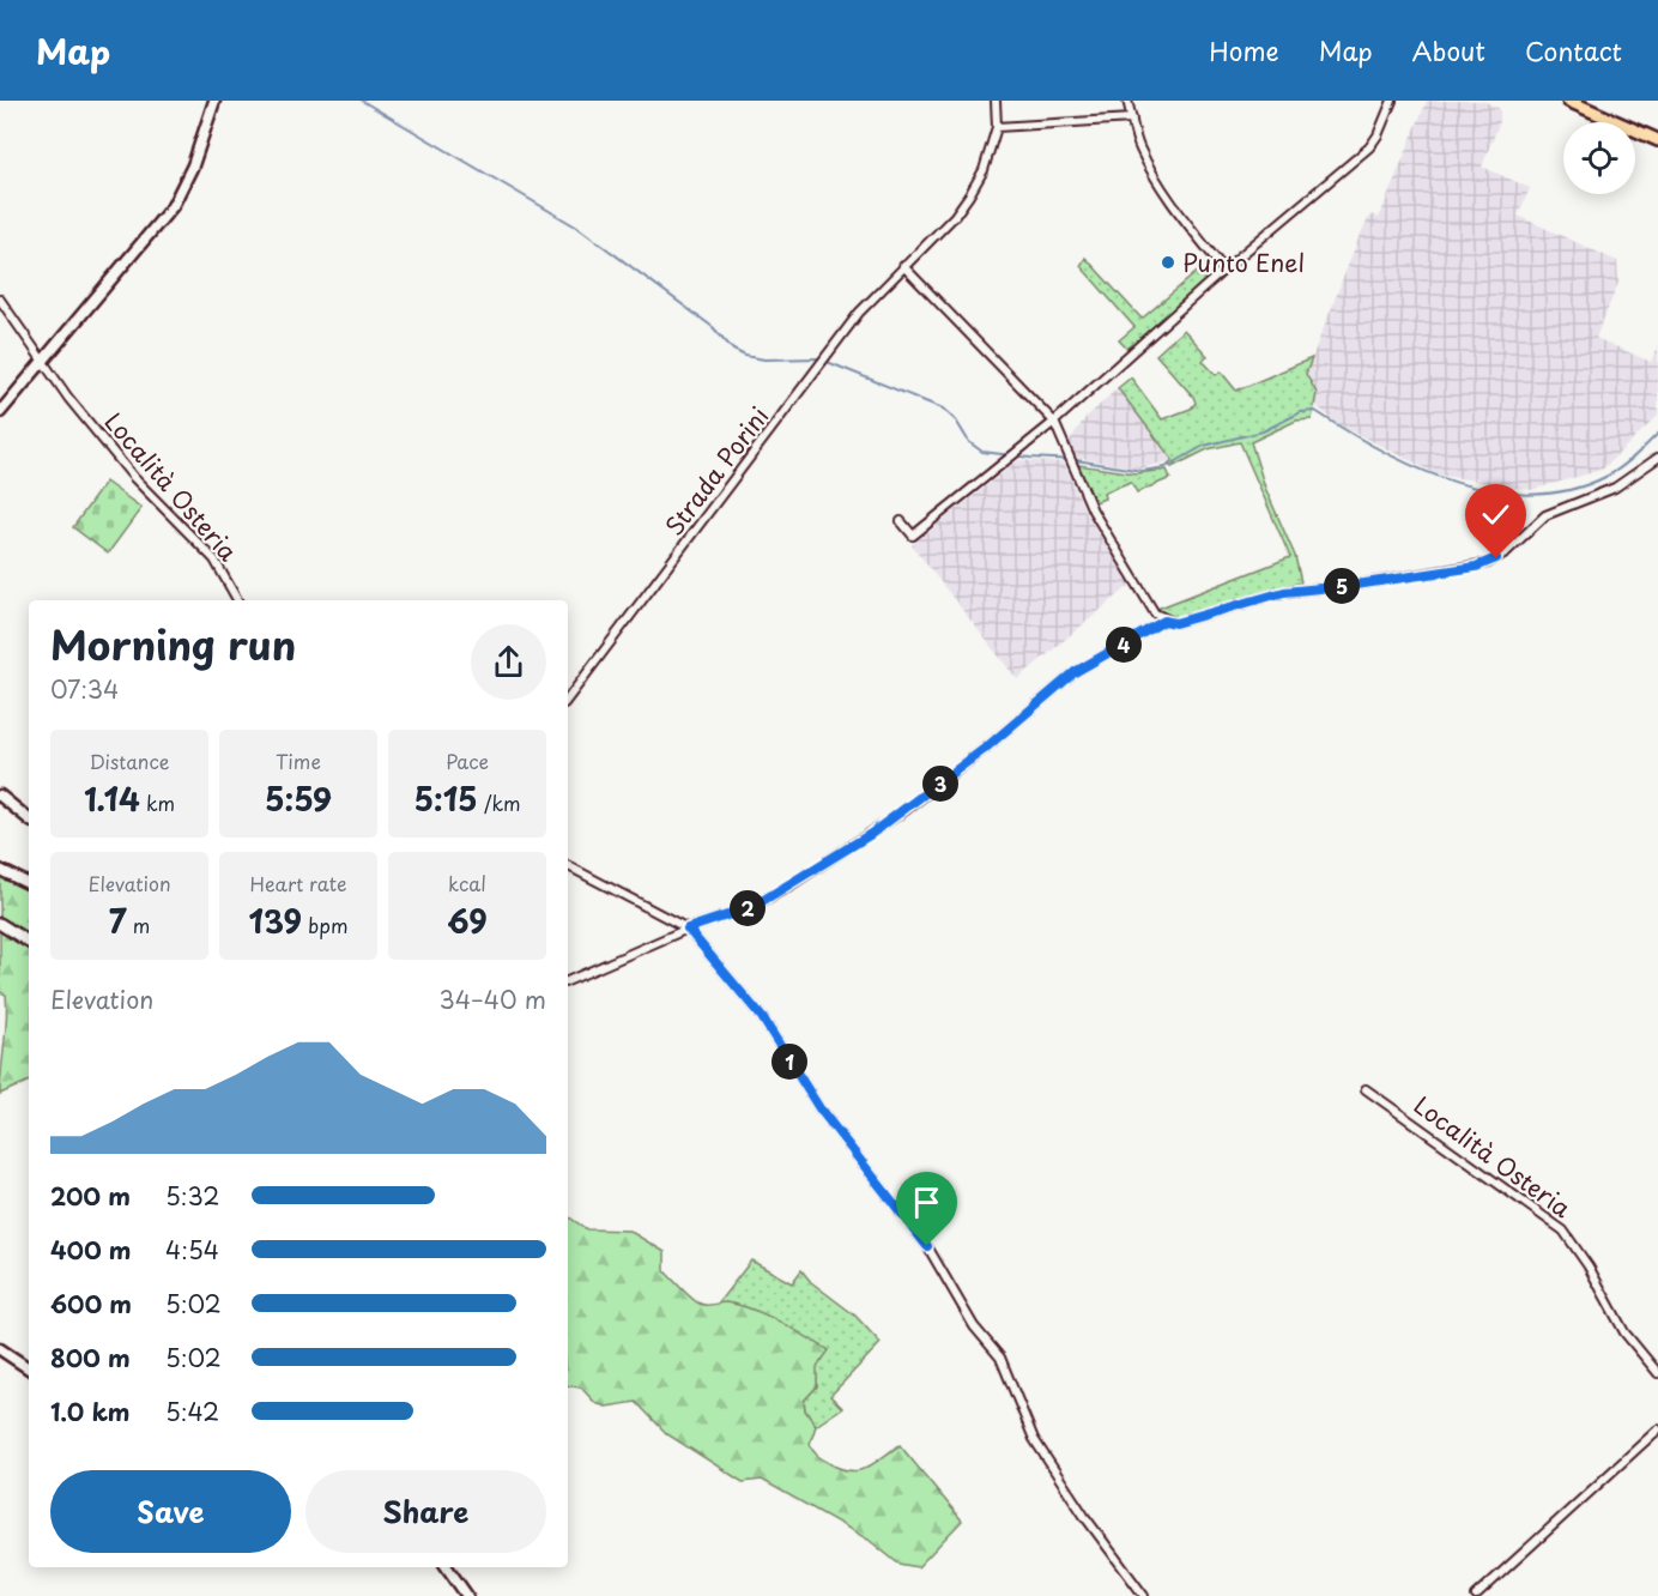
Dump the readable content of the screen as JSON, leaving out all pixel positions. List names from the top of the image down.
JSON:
{
  "streets": {
    "street": ["Strada Porini", "Località Osteria"]
  },
  "places": ["Punto Enel"],
  "page": {
    "header": "Map",
    "nav": [
      "Home",
      "Map",
      "About",
      "Contact"
    ],
    "pins": [
      "5",
      "4",
      "3",
      "2",
      "1"
    ],
    "heading": ["Morning run", "07:34"],
    "stats": [
      ["Distance", "1.14 km"],
      ["Time", "5:59"],
      ["Pace", "5:15 /km"],
      ["Elevation", "7 m"],
      ["Heart rate", "139 bpm"],
      ["kcal", "69"]
    ],
    "chart": ["Elevation", "34–40 m"],
    "list": [
      {
        "name": "200 m",
        "note": "5:32"
      },
      {
        "name": "400 m",
        "note": "4:54"
      },
      {
        "name": "600 m",
        "note": "5:02"
      },
      {
        "name": "800 m",
        "note": "5:02"
      },
      {
        "name": "1.0 km",
        "note": "5:42"
      }
    ],
    "buttons": ["Save", "Share"]
  }
}
